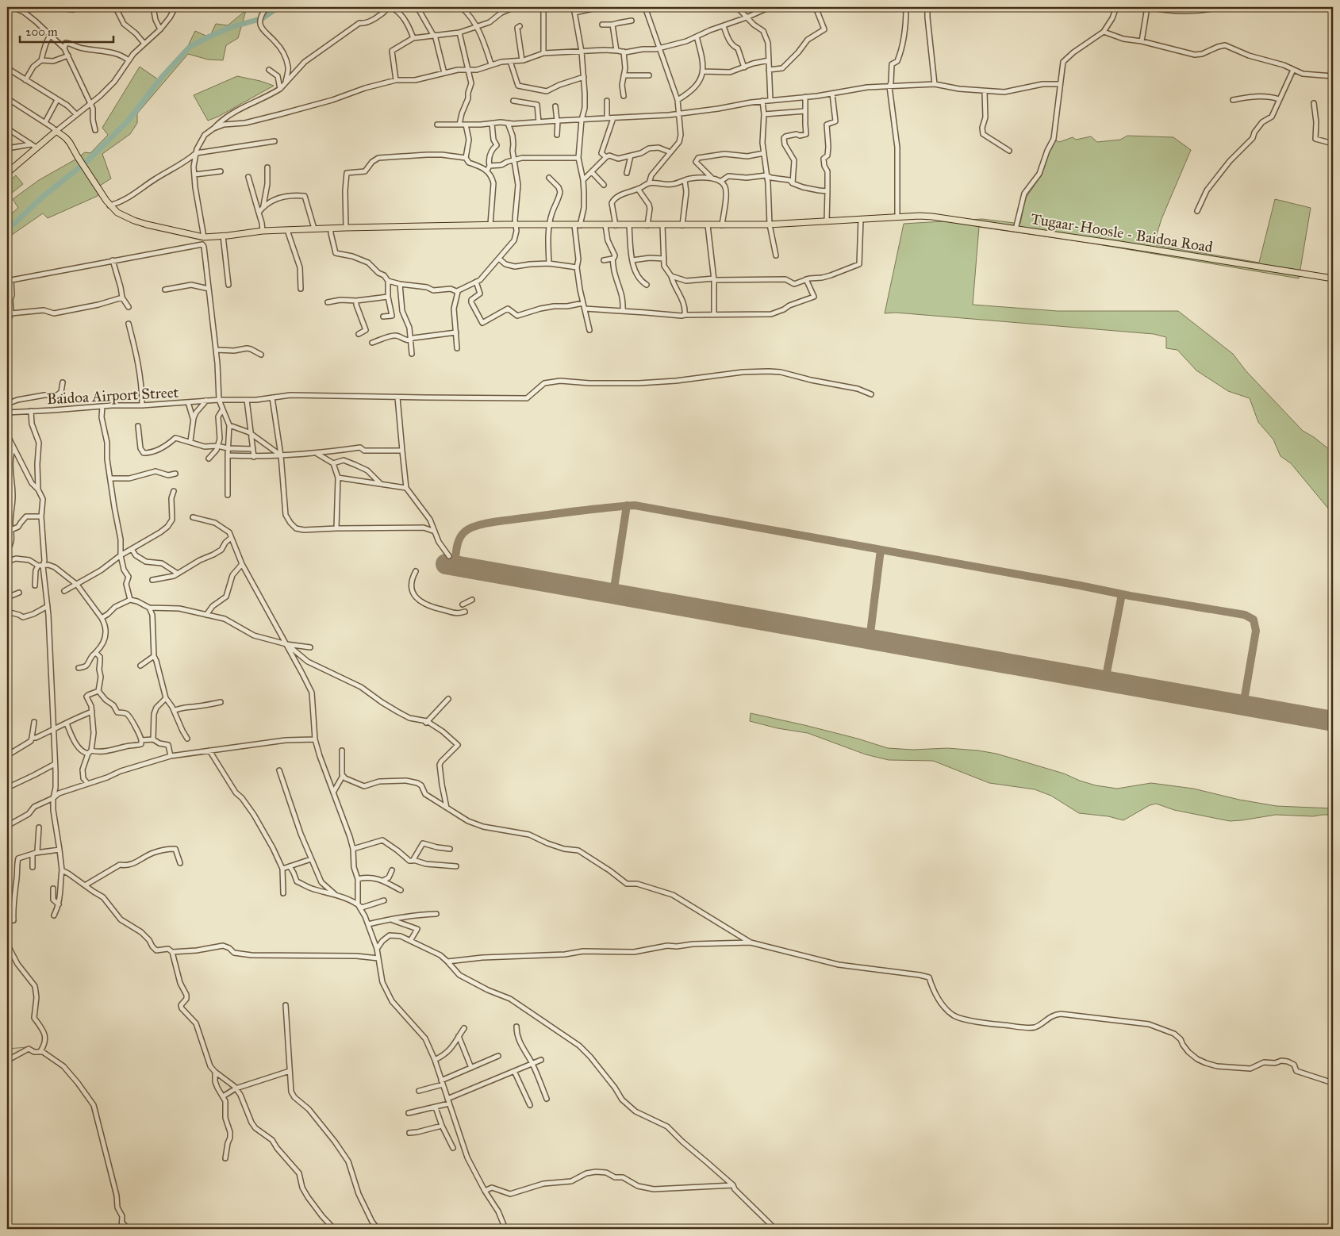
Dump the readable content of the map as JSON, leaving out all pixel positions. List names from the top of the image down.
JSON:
{
  "streets": {
    "main road": ["Tugaar-Hoosle - Baidoa Road"],
    "street": ["Baidoa Airport Street"]
  },
  "scale_bar": "200 m"
}
